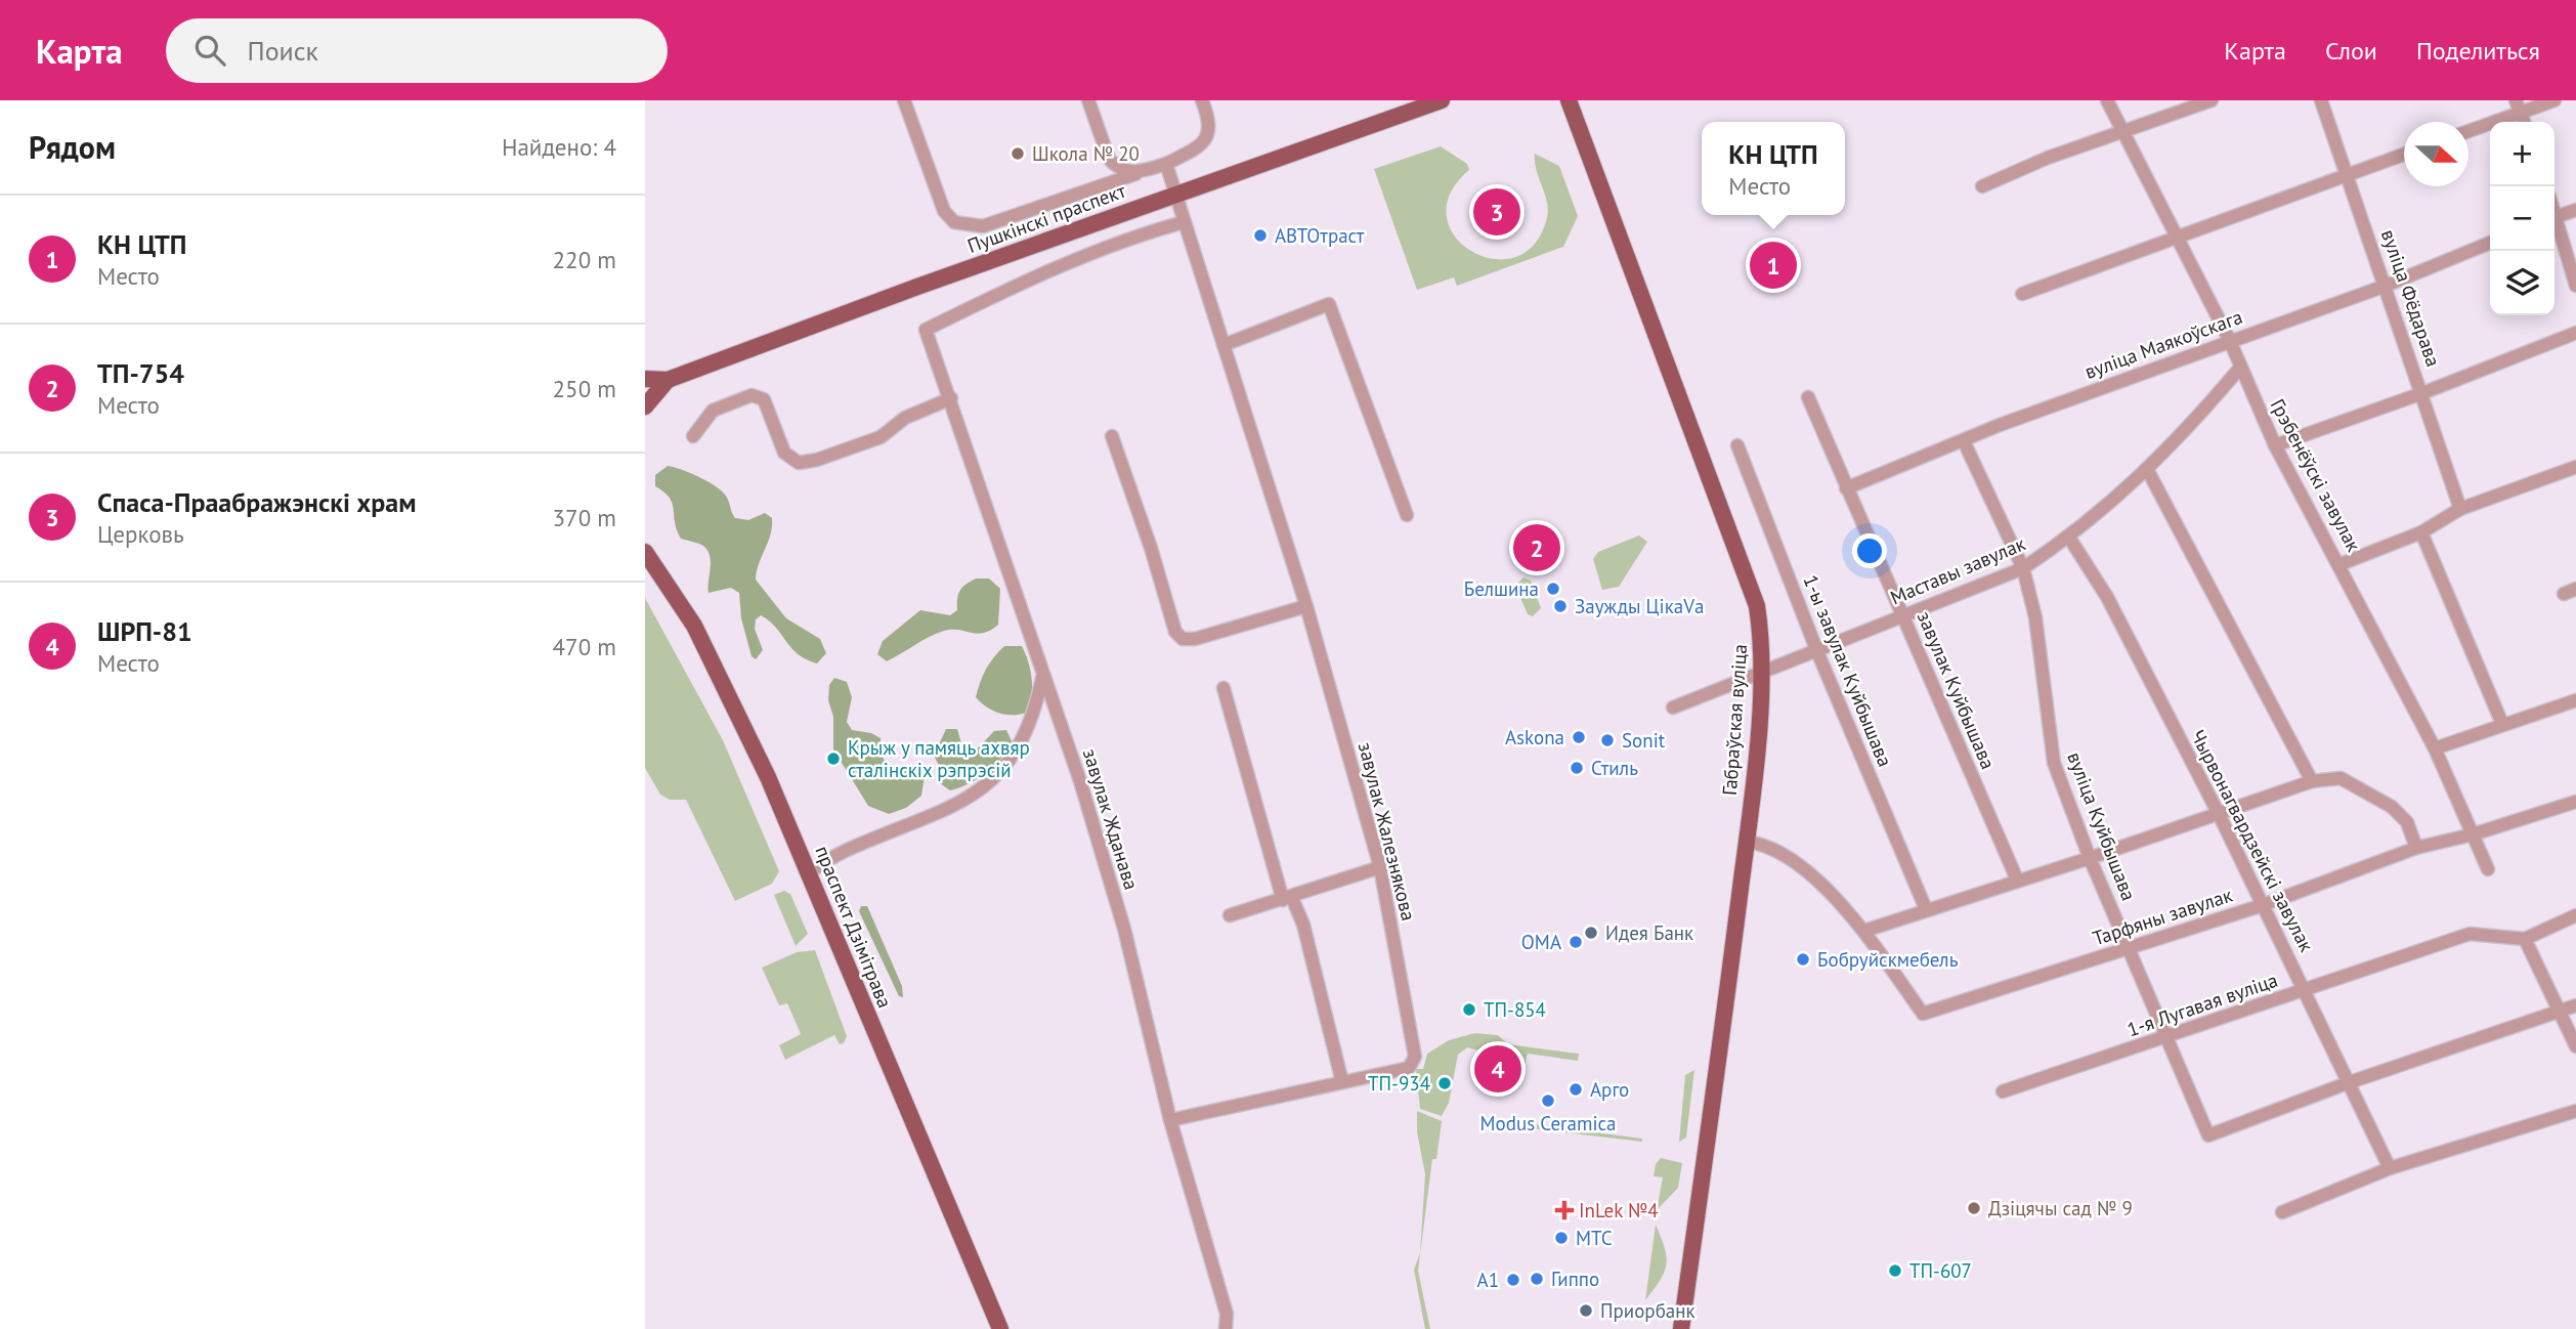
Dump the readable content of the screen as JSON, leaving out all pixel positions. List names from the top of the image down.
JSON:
{
  "streets": {
    "main road": ["Пушкінскі праспект", "Габраўская вуліца", "праспект Дзімітрава"],
    "street": [
      "вуліца Фёдарава",
      "вуліца Маякоўскага",
      "Грэбенёўскі завулак",
      "Маставы завулак",
      "1-ы завулак Куйбышава",
      "завулак Куйбышава",
      "завулак Жданава",
      "вуліца Куйбышава",
      "завулак Жалезнякова",
      "Чырвонагвардзейскі завулак",
      "Тарфяны завулак",
      "1-я Лугавая вуліца"
    ]
  },
  "crossings": [
    ["Пушкінскі праспект", "завулак Жалезнякова"],
    ["вуліца Фёдарава", "вуліца Маякоўскага"],
    ["вуліца Маякоўскага", "Грэбенёўскі завулак"],
    ["вуліца Маякоўскага", "завулак Куйбышава"],
    ["вуліца Маякоўскага", "вуліца Куйбышава"],
    ["Грэбенёўскі завулак", "Маставы завулак"],
    ["Грэбенёўскі завулак", "Тарфяны завулак"],
    ["Маставы завулак", "1-ы завулак Куйбышава"],
    ["Маставы завулак", "завулак Куйбышава"],
    ["Маставы завулак", "Габраўская вуліца"],
    ["Маставы завулак", "вуліца Куйбышава"],
    ["Маставы завулак", "Чырвонагвардзейскі завулак"],
    ["завулак Жданава", "завулак Жалезнякова"],
    ["вуліца Куйбышава", "Чырвонагвардзейскі завулак"],
    ["вуліца Куйбышава", "Тарфяны завулак"],
    ["вуліца Куйбышава", "1-я Лугавая вуліца"],
    ["Чырвонагвардзейскі завулак", "Тарфяны завулак"],
    ["Чырвонагвардзейскі завулак", "1-я Лугавая вуліца"]
  ],
  "places": {
    "other": [
      "Школа № 20",
      "АВТОтраст",
      "Белшина",
      "Заужды ЦікаVа",
      "Askona",
      "Sonit",
      "Крыж у памяць ахвяр сталінскіх рэпрэсій",
      "Стиль",
      "Идея Банк",
      "ОМА",
      "Бобруйскмебель",
      "ТП-854",
      "ТП-934",
      "Арго",
      "Modus Ceramica",
      "Дзіцячы сад № 9",
      "МТС",
      "ТП-607",
      "Гиппо",
      "A1",
      "Приорбанк"
    ],
    "health": ["InLek №4"]
  },
  "north": "right",
  "page": {
    "header": "Карта",
    "search": "Поиск",
    "nav": ["Карта", "Слои", "Поделиться"],
    "heading": ["Рядом", "Найдено: 4"],
    "map_buttons": ["+", "−"],
    "popup": ["КН ЦТП", "Место"],
    "pins": [
      "3",
      "1",
      "2",
      "4"
    ],
    "list": [
      {
        "mark": "1",
        "name": "КН ЦТП",
        "note": "Место",
        "value": "220 m"
      },
      {
        "mark": "2",
        "name": "ТП-754",
        "note": "Место",
        "value": "250 m"
      },
      {
        "mark": "3",
        "name": "Спаса-Праабражэнскі храм",
        "note": "Церковь",
        "value": "370 m"
      },
      {
        "mark": "4",
        "name": "ШРП-81",
        "note": "Место",
        "value": "470 m"
      }
    ]
  }
}
